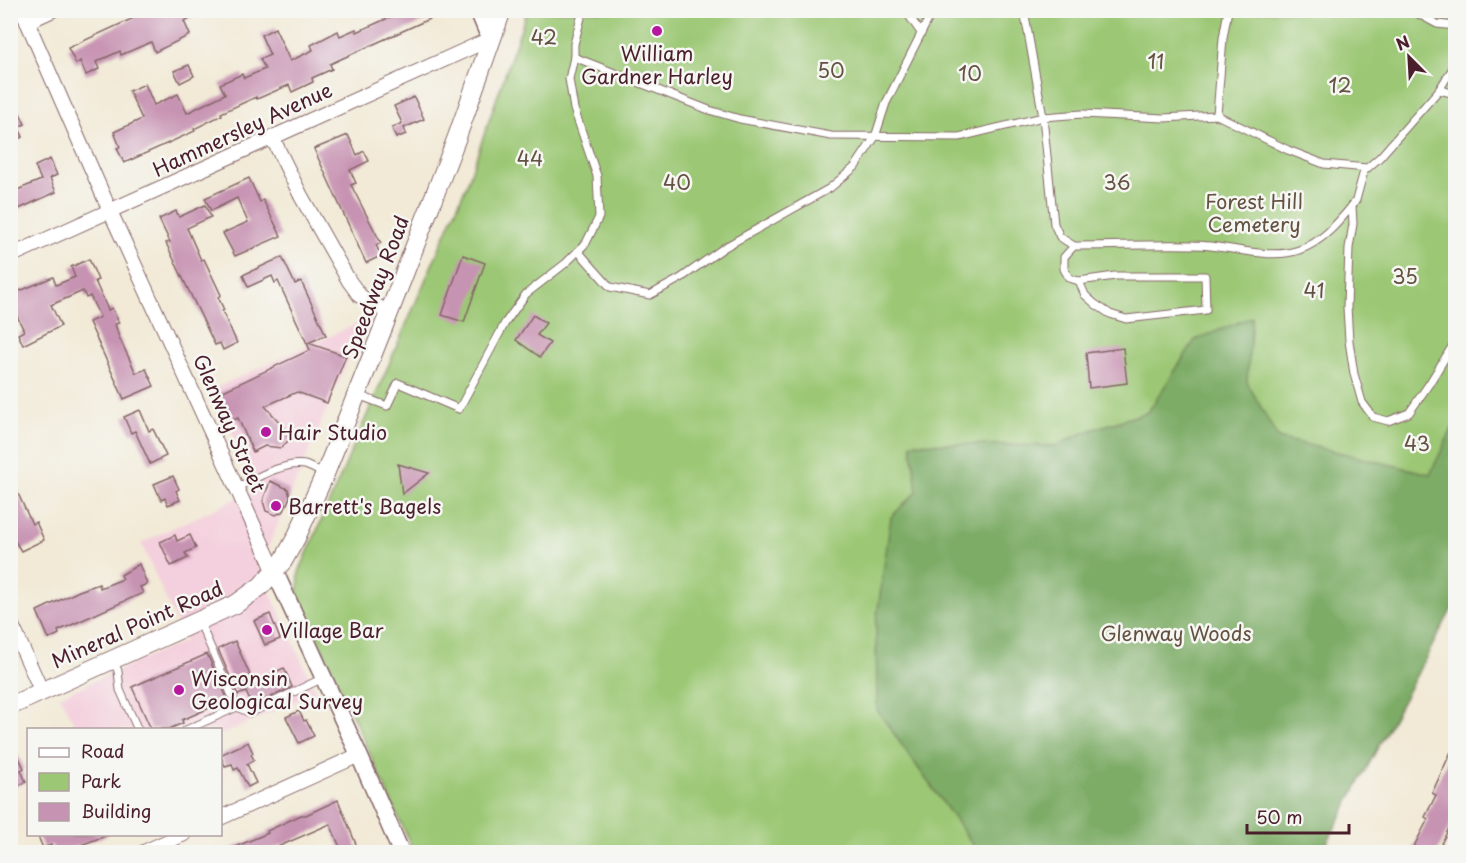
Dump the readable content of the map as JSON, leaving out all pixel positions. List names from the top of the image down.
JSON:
{
  "streets": {
    "main road": ["Speedway Road", "Mineral Point Road"],
    "street": ["Hammersley Avenue", "Glenway Street"]
  },
  "crossings": [
    ["Hammersley Avenue", "Speedway Road"],
    ["Hammersley Avenue", "Glenway Street"],
    ["Speedway Road", "Glenway Street"],
    ["Speedway Road", "Mineral Point Road"],
    ["Glenway Street", "Mineral Point Road"]
  ],
  "parks": [
    "42",
    "11",
    "50",
    "10",
    "12",
    "44",
    "40",
    "36",
    "Forest Hill Cemetery",
    "35",
    "41",
    "43",
    "Glenway Woods"
  ],
  "places": [
    "William Gardner Harley",
    "Hair Studio",
    "Barrett's Bagels",
    "Village Bar",
    "Wisconsin Geological Survey"
  ],
  "legend": ["Road", "Park", "Building"],
  "scale_bar": "50 m",
  "north": "top left"
}
